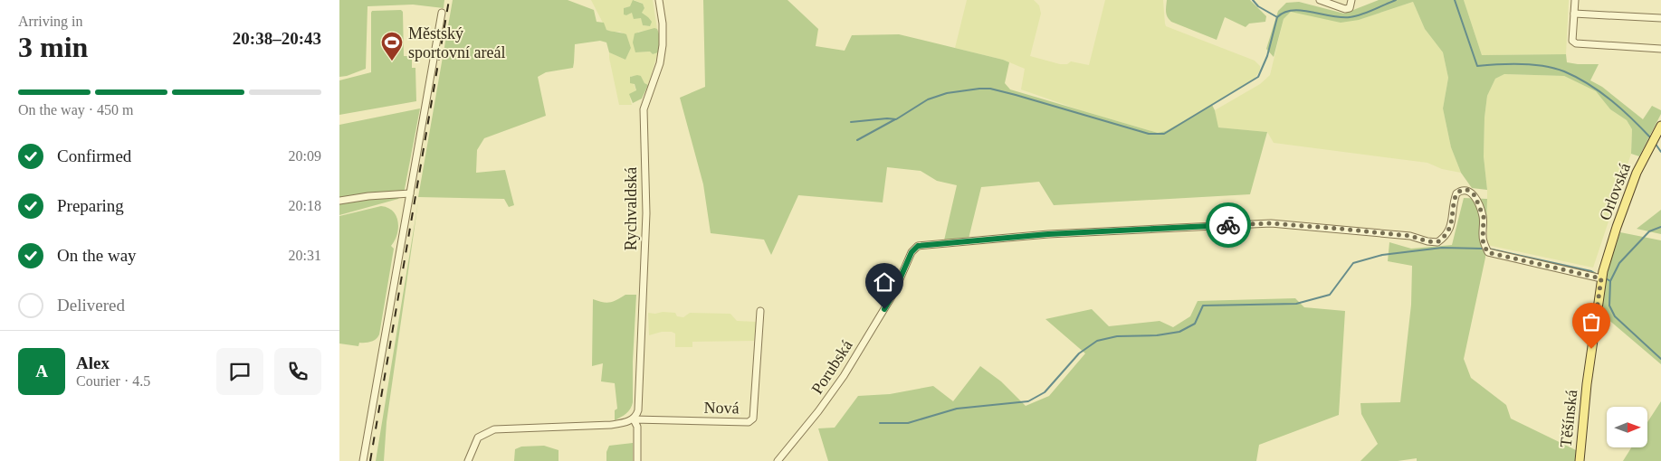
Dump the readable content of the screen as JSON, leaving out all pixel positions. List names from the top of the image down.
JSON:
{
  "streets": {
    "main road": ["Orlovská", "Těšínská"],
    "street": ["Rychvaldská", "Porubská", "Nová"]
  },
  "crossings": [
    ["Orlovská", "Porubská"],
    ["Orlovská", "Těšínská"],
    ["Rychvaldská", "Nová"],
    ["Porubská", "Těšínská"]
  ],
  "places": {
    "sports": ["Městský sportovní areál"]
  },
  "north": "right",
  "page": {
    "heading": ["3 min", "Arriving in", "20:38–20:43"],
    "panel": ["Alex", "Courier · 4.5"],
    "bar": "On the way · 450 m",
    "list": [
      ["Confirmed", "20:09"],
      ["Preparing", "20:18"],
      ["On the way", "20:31"],
      "Delivered"
    ],
    "round": "A"
  }
}
